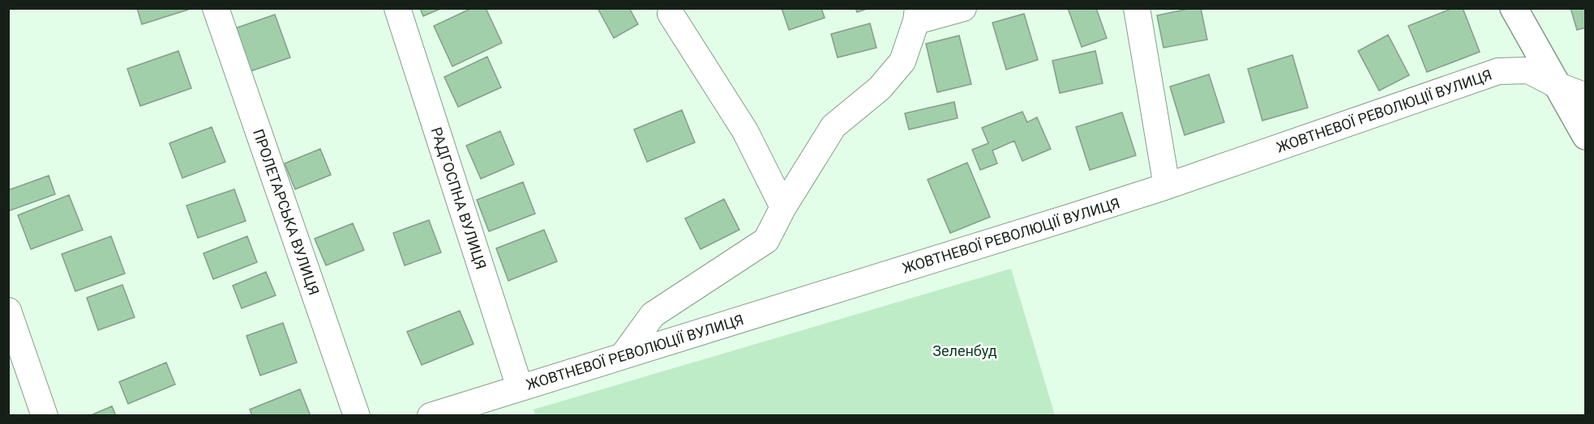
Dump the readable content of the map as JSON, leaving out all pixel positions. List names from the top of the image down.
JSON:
{
  "streets": {
    "street": ["ЖОВТНЕВОЇ РЕВОЛЮЦІЇ ВУЛИЦЯ", "РАДГОСПНА ВУЛИЦЯ", "ПРОЛЕТАРСЬКА ВУЛИЦЯ"]
  },
  "crossings": [
    ["ЖОВТНЕВОЇ РЕВОЛЮЦІЇ ВУЛИЦЯ", "РАДГОСПНА ВУЛИЦЯ"]
  ],
  "parks": ["Зеленбуд"]
}
